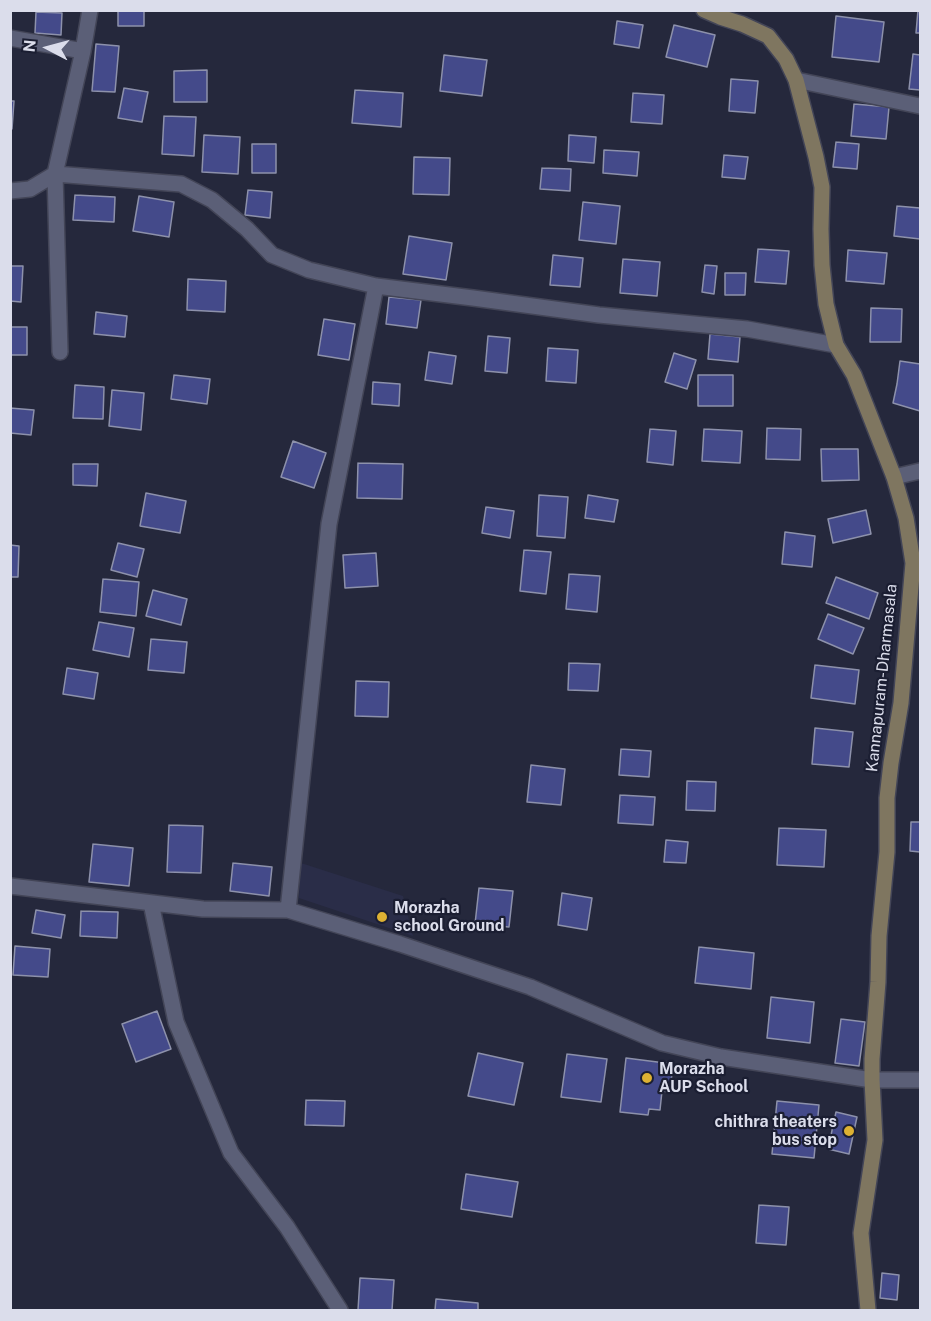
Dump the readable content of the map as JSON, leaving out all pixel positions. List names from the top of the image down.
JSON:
{
  "streets": {
    "main road": ["Kannapuram-Dharmasala"]
  },
  "places": ["Morazha school Ground", "Morazha AUP School", "chithra theaters bus stop"],
  "north": "left"
}
